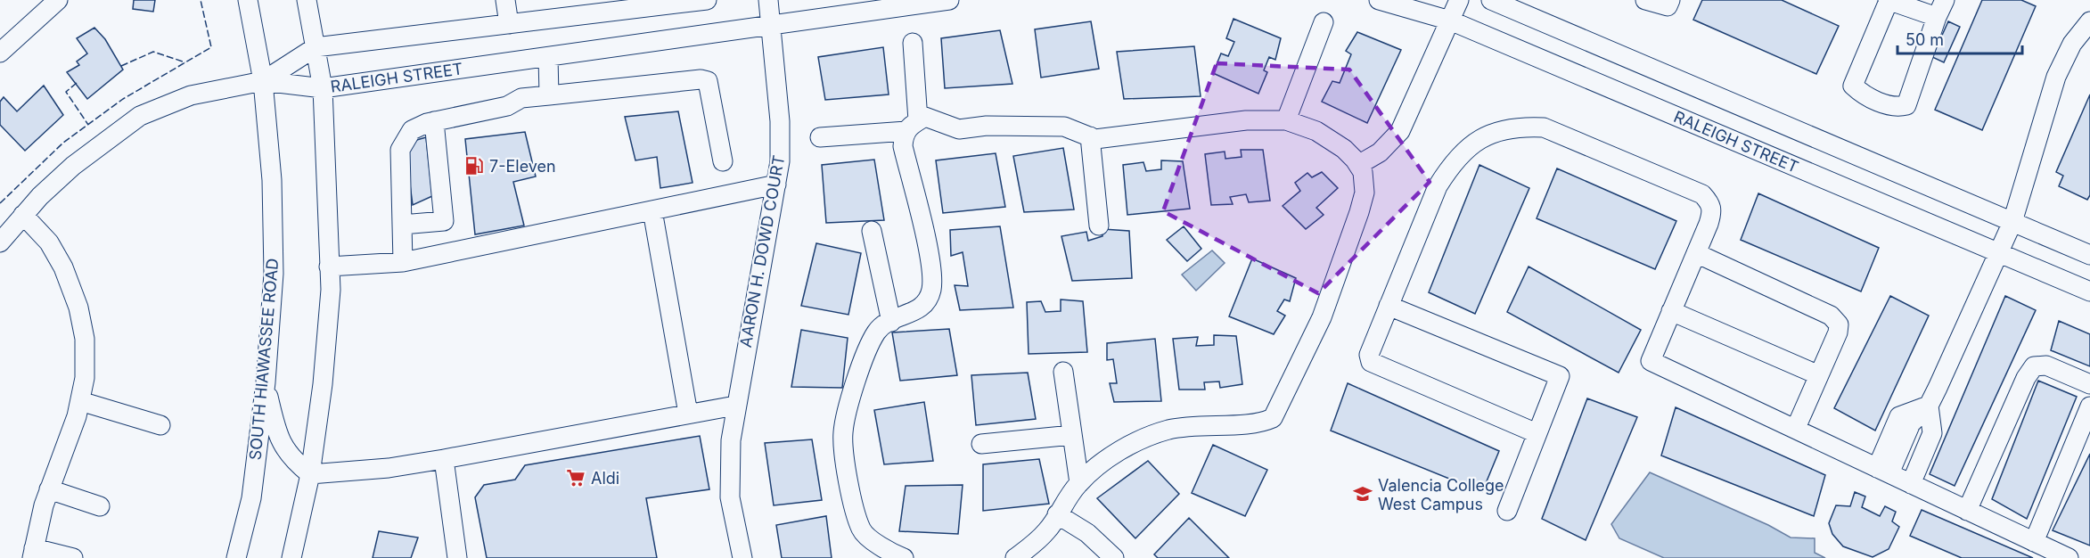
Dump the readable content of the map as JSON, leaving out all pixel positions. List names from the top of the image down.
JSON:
{
  "streets": {
    "street": ["RALEIGH STREET", "AARON H. DOWD COURT", "SOUTH HIAWASSEE ROAD"]
  },
  "crossings": [
    ["RALEIGH STREET", "AARON H. DOWD COURT"],
    ["RALEIGH STREET", "SOUTH HIAWASSEE ROAD"]
  ],
  "places": {
    "fuel station": ["7-Eleven"],
    "supermarket": ["Aldi"],
    "school or university": ["Valencia College West Campus"]
  },
  "scale_bar": "50 m"
}
